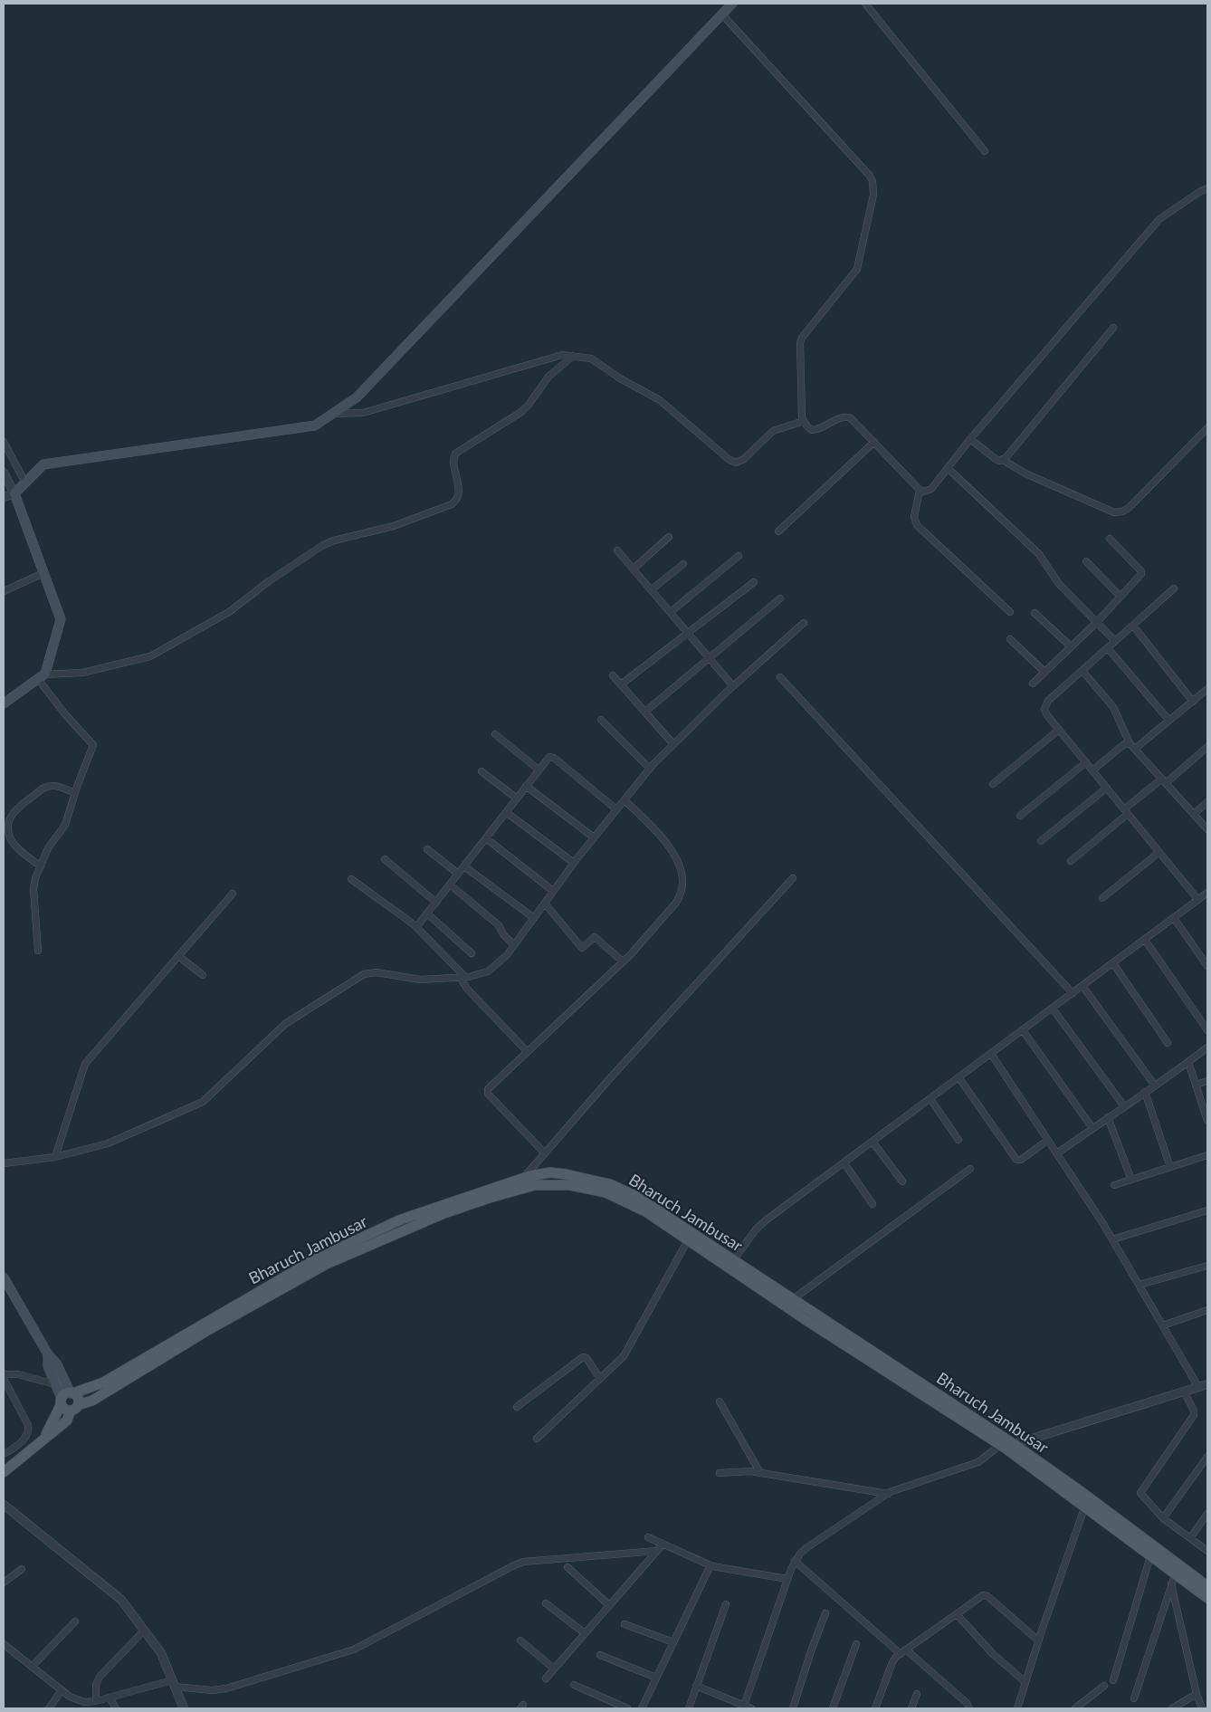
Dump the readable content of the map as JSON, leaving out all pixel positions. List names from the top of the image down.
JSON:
{
  "streets": {
    "main road": ["Bharuch Jambusar"]
  }
}
